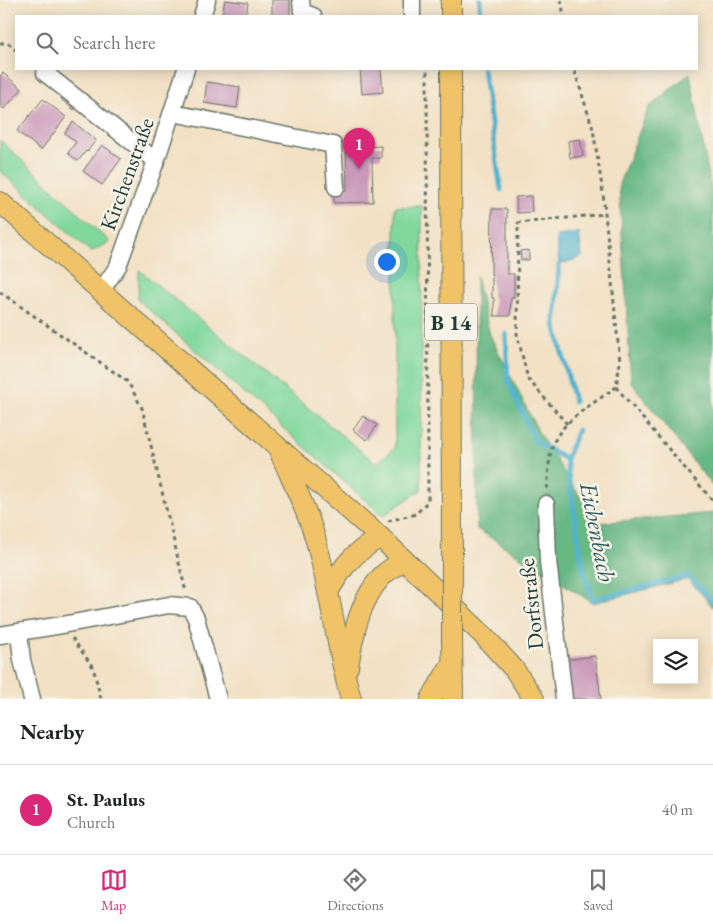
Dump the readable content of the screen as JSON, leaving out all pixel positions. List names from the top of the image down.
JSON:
{
  "streets": {
    "main road": ["B 14"],
    "street": ["Kirchenstraße", "Dorfstraße"]
  },
  "water": ["Eichenbach"],
  "page": {
    "search": "Search here",
    "pins": "1",
    "heading": "Nearby",
    "list": [
      {
        "mark": "1",
        "name": "St. Paulus",
        "note": "Church",
        "value": "40 m"
      }
    ],
    "nav": ["Map", "Directions", "Saved"]
  }
}
